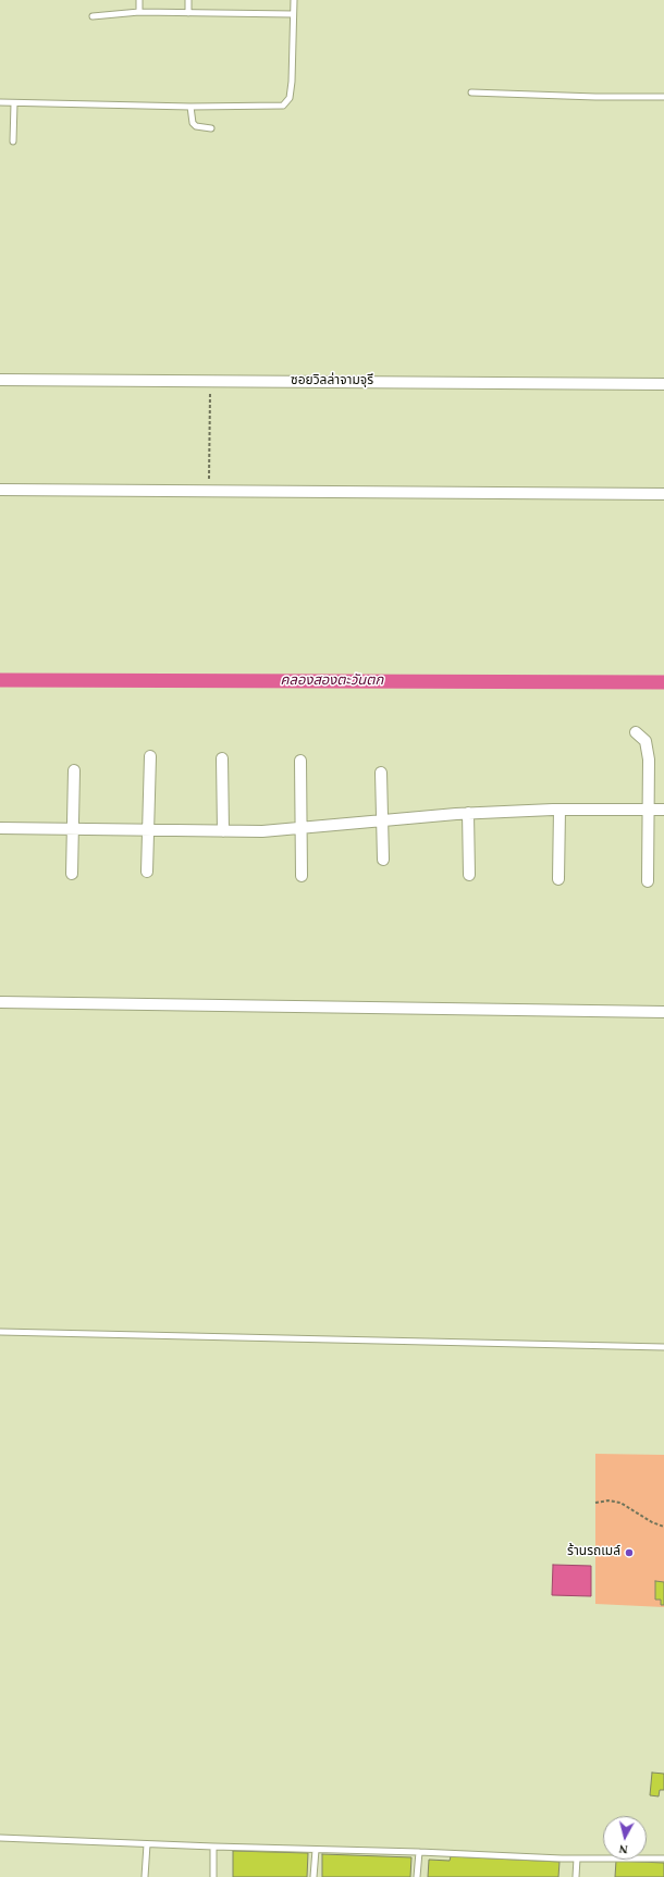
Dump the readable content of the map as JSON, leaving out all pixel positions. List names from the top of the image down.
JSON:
{
  "streets": {
    "street": ["ซอยวิลล่าจามจุรี"]
  },
  "water": ["คลองสองตะวันตก"],
  "places": ["ร้านรถเมล์"],
  "north": "bottom"
}
